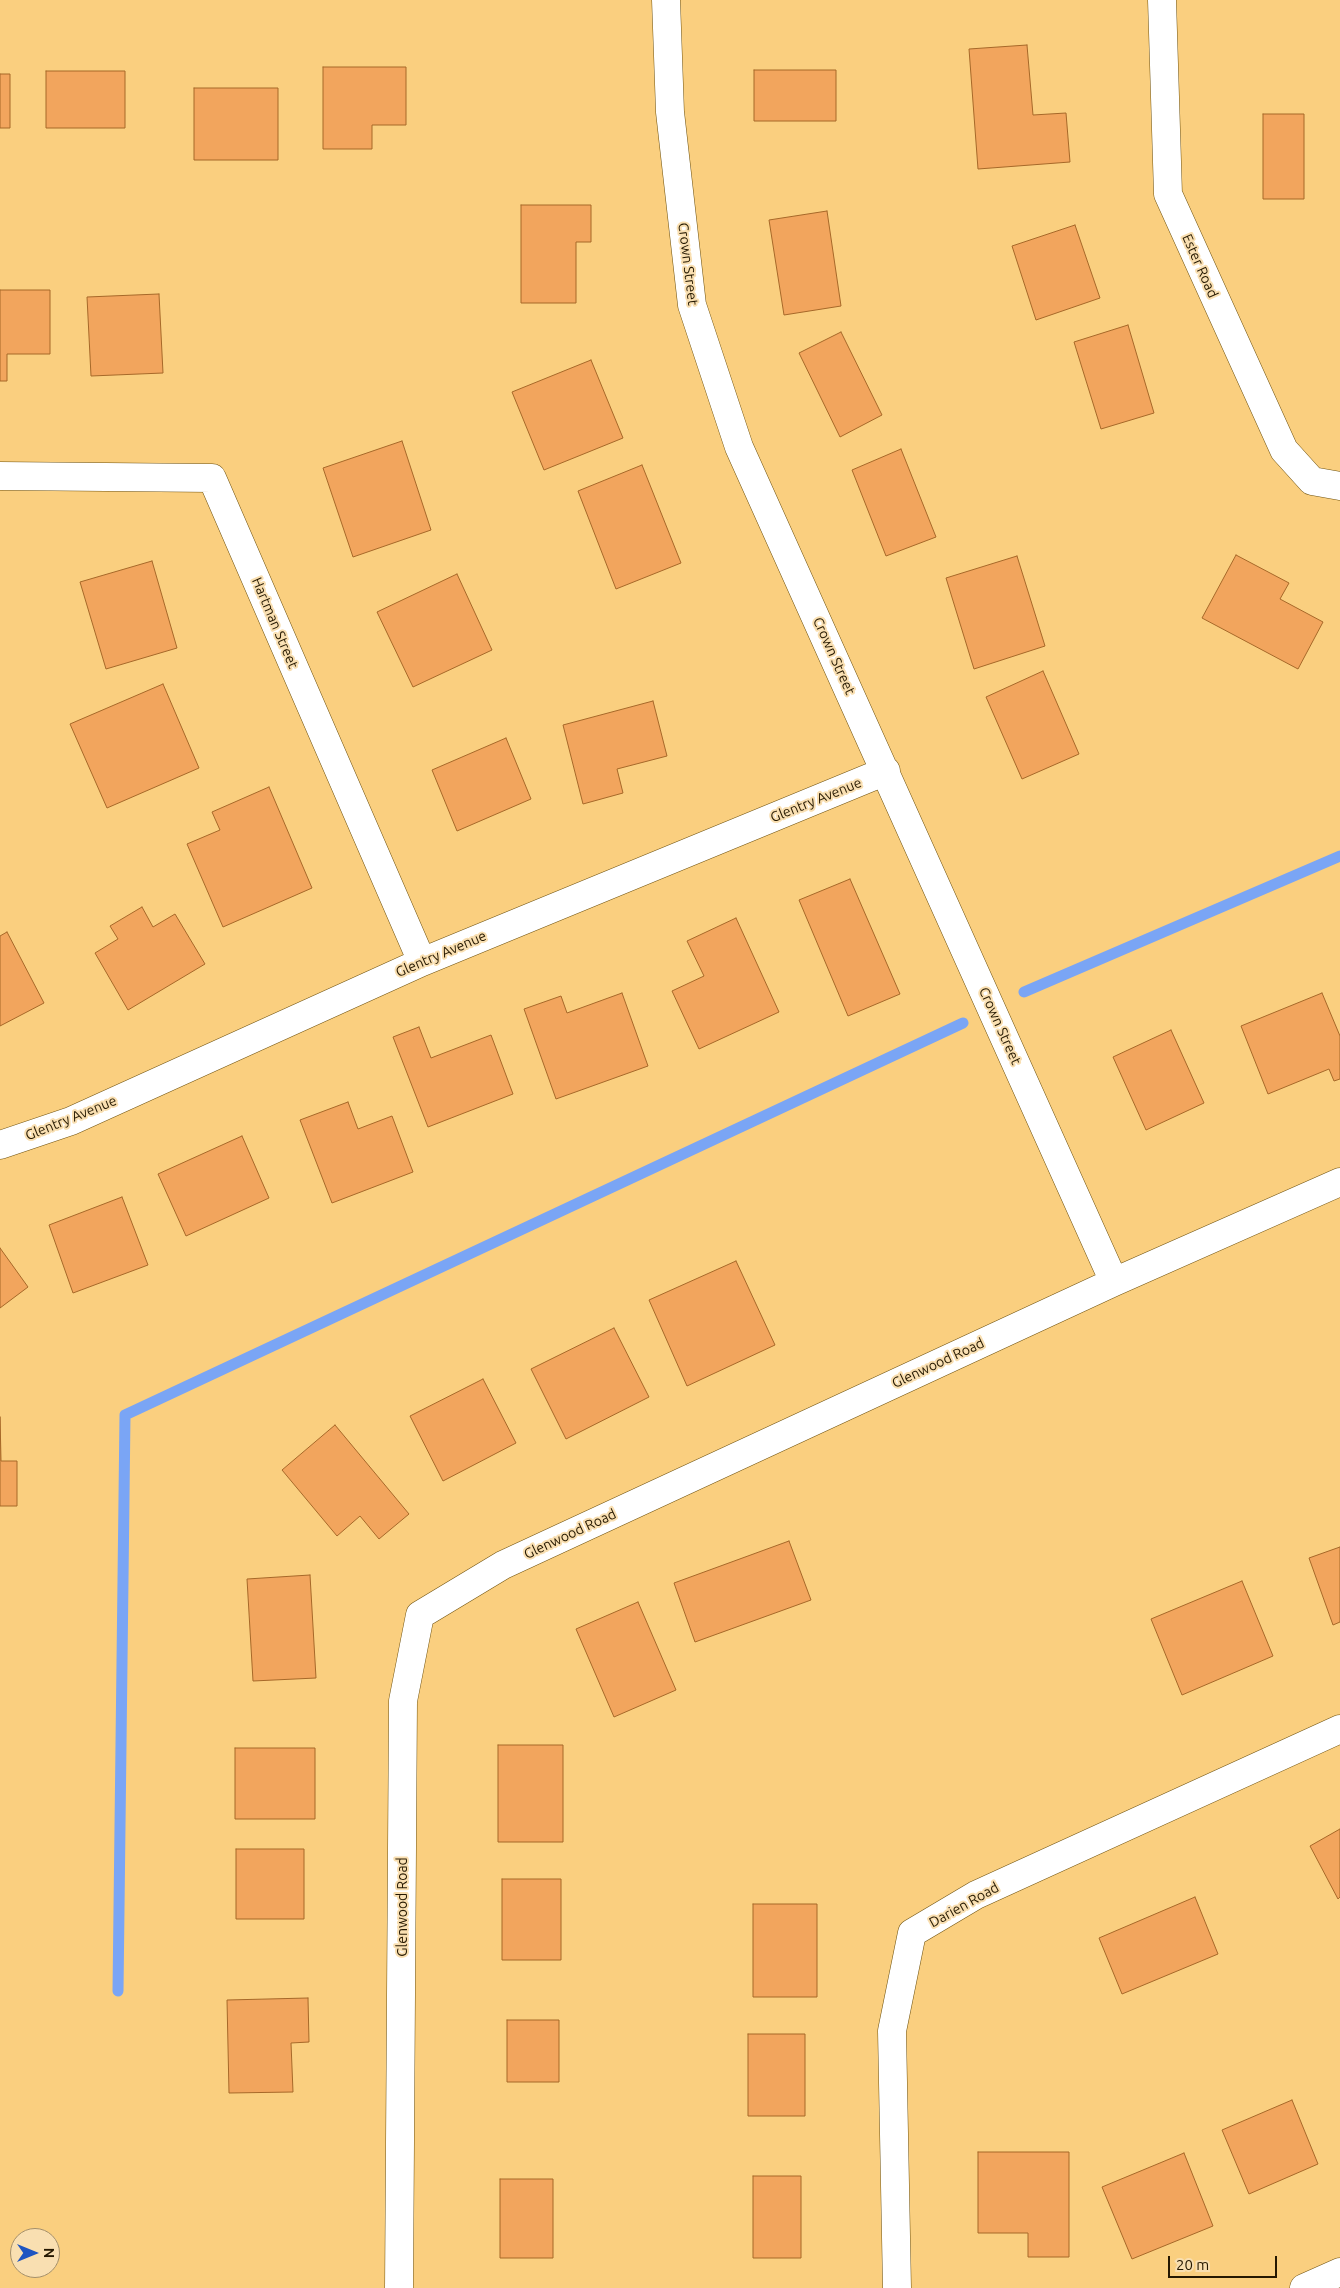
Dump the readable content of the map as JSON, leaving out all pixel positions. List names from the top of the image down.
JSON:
{
  "streets": {
    "street": [
      "Crown Street",
      "Ester Road",
      "Hartman Street",
      "Glentry Avenue",
      "Glenwood Road",
      "Darien Road"
    ]
  },
  "crossings": [
    ["Crown Street", "Glentry Avenue"],
    ["Crown Street", "Glenwood Road"],
    ["Hartman Street", "Glentry Avenue"]
  ],
  "scale_bar": "20 m",
  "north": "right"
}
